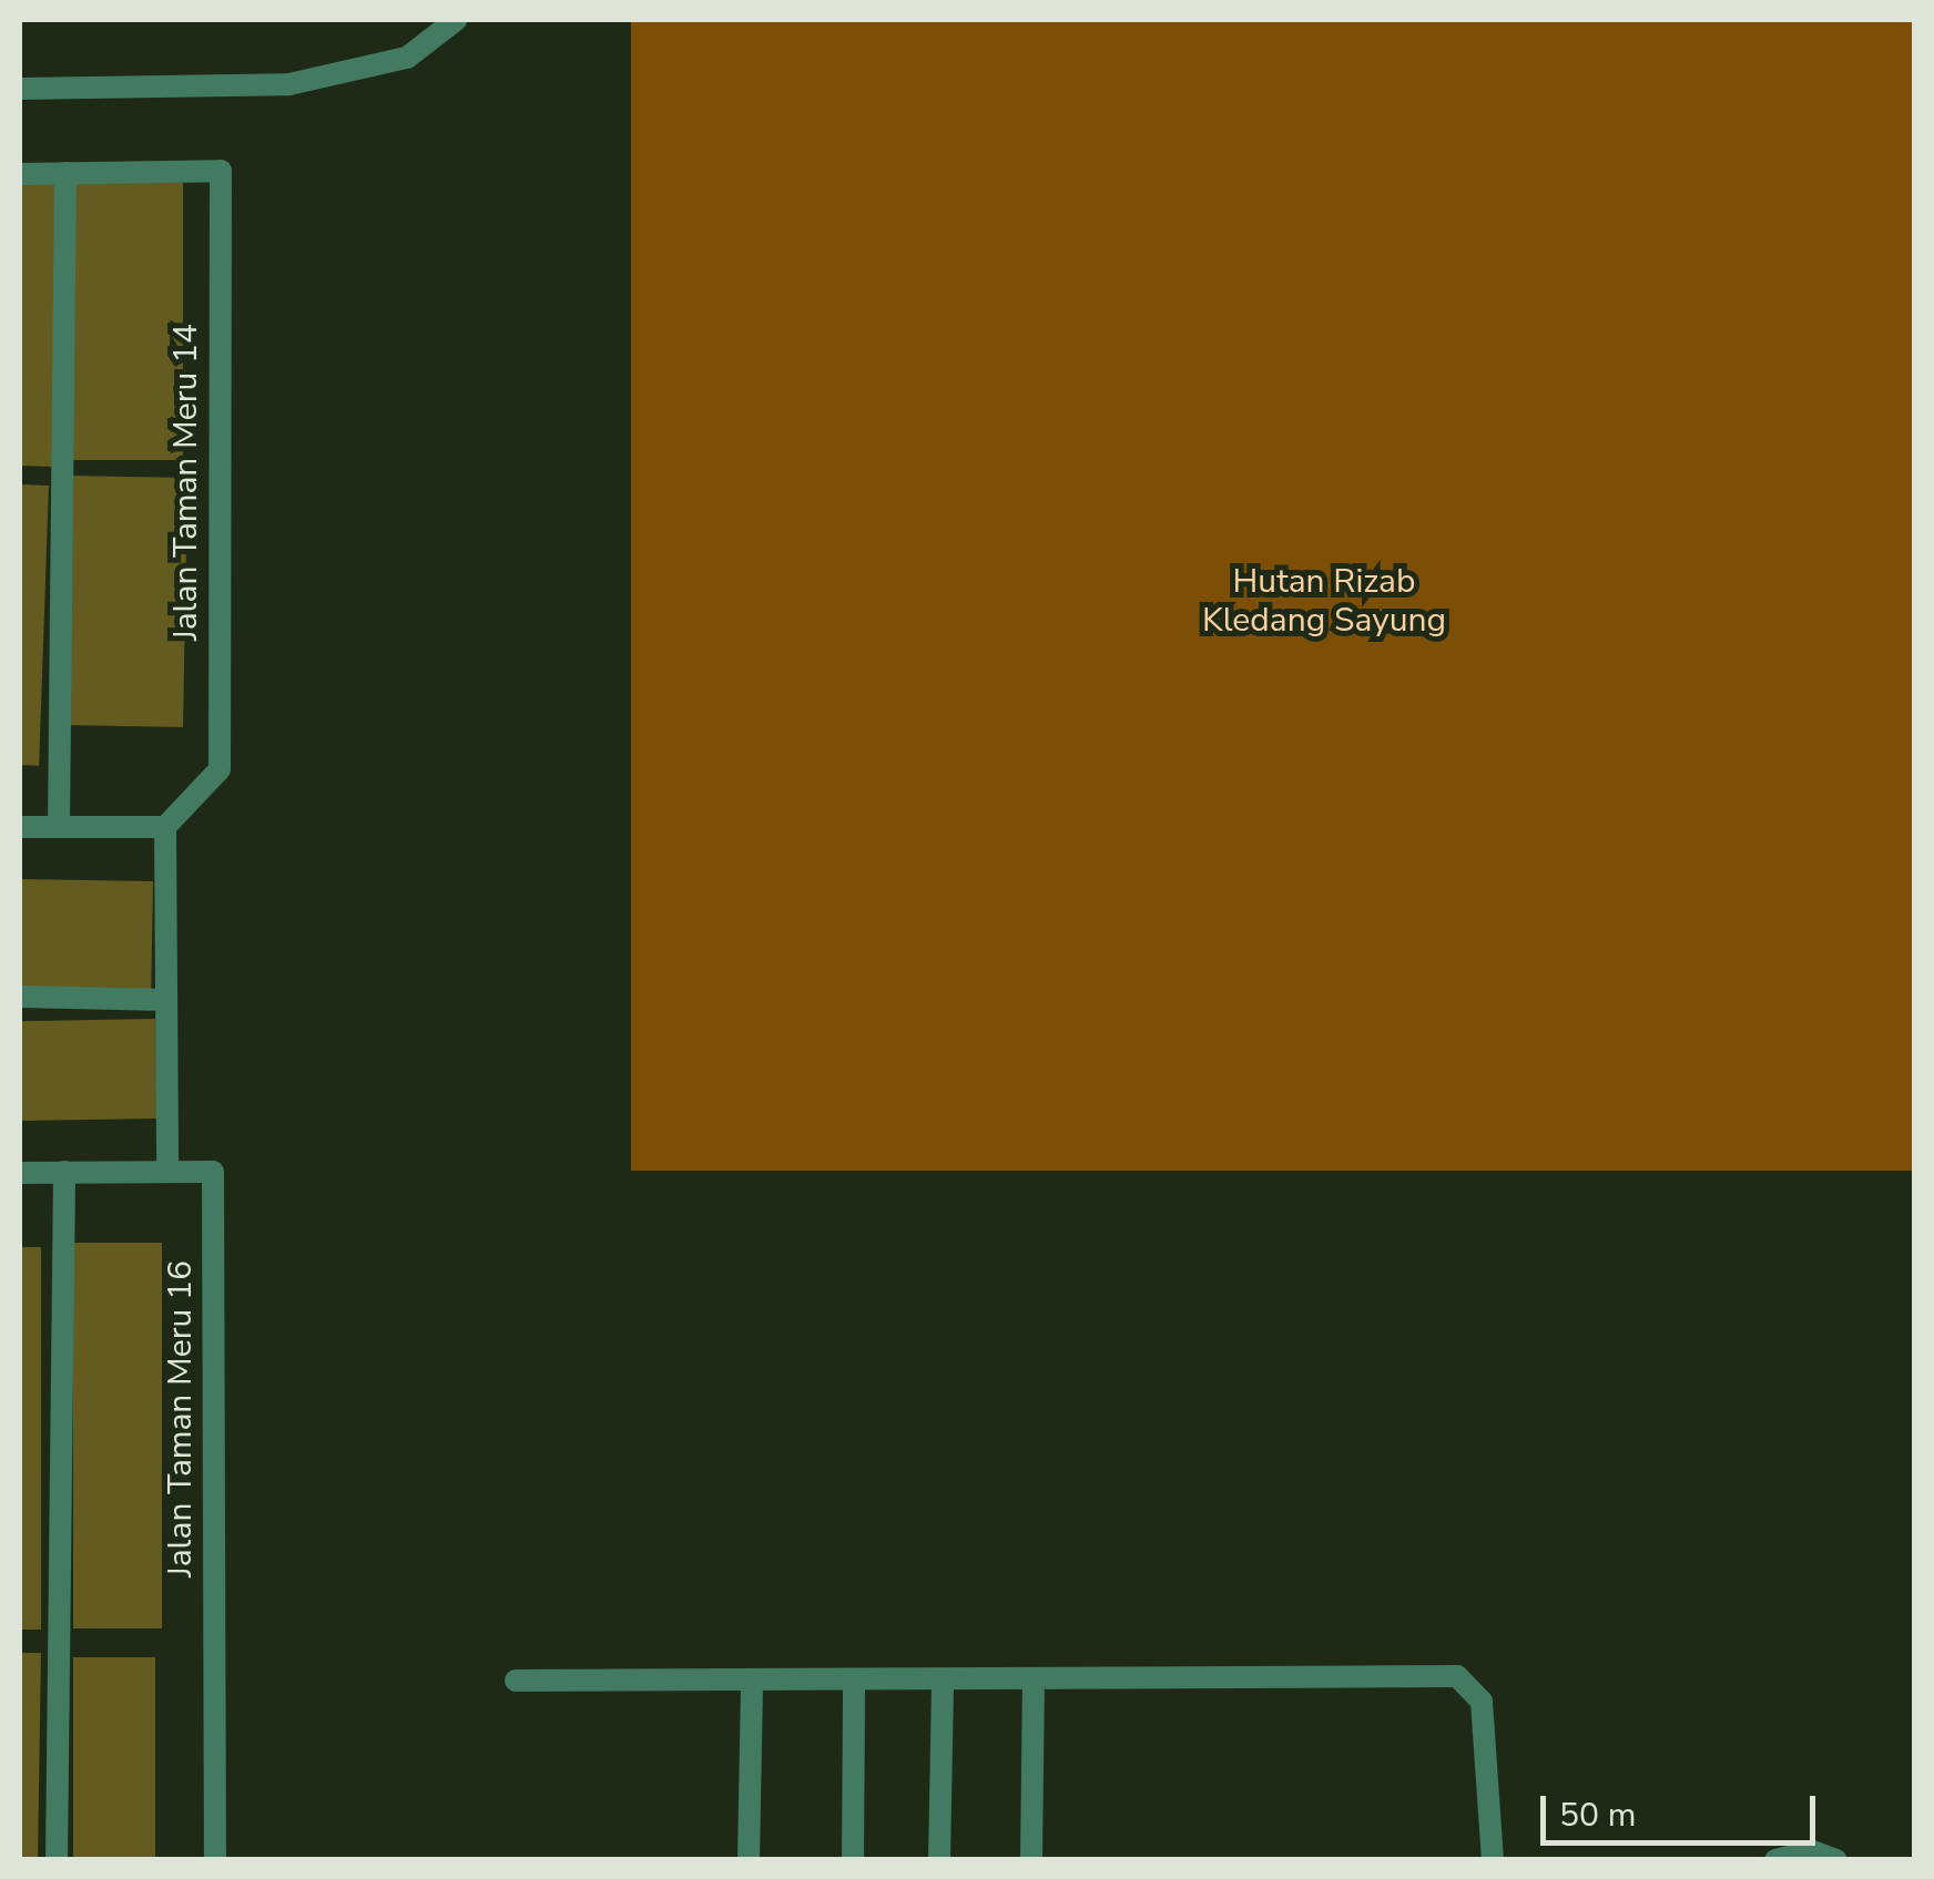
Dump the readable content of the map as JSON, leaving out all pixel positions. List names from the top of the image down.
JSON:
{
  "streets": {
    "street": ["Jalan Taman Meru 14", "Jalan Taman Meru 16"]
  },
  "parks": ["Hutan Rizab Kledang Sayung"],
  "scale_bar": "50 m"
}
